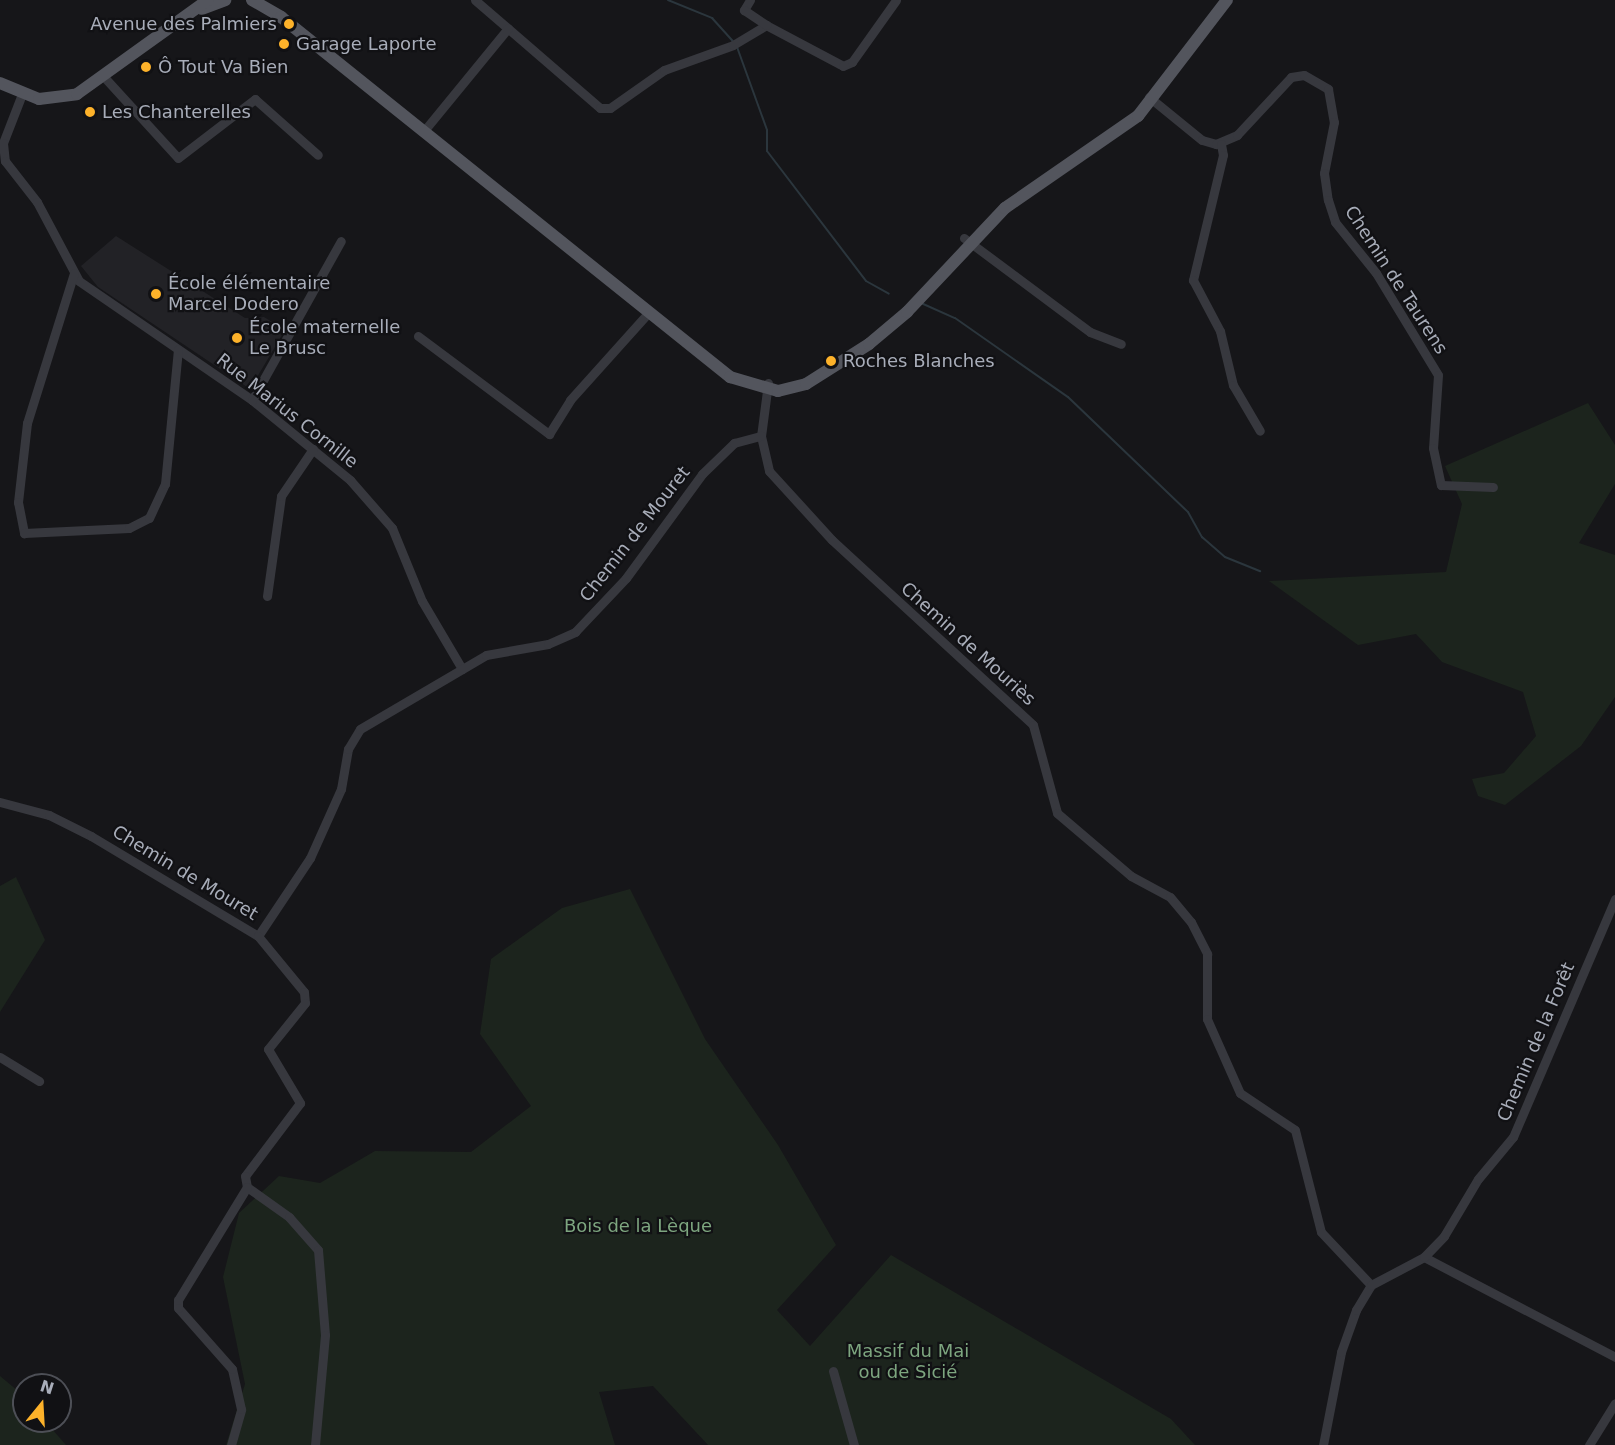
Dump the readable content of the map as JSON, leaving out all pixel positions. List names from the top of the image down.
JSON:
{
  "streets": {
    "street": [
      "Chemin de Taurens",
      "Rue Marius Cornille",
      "Chemin de Mouret",
      "Chemin de Mouriès",
      "Chemin de la Forêt"
    ]
  },
  "crossings": [
    ["Rue Marius Cornille", "Chemin de Mouret"],
    ["Chemin de Mouret", "Chemin de Mouriès"],
    ["Chemin de Mouriès", "Chemin de la Forêt"]
  ],
  "parks": ["Bois de la Lèque", "Massif du Mai ou de Sicié"],
  "places": [
    "Avenue des Palmiers",
    "Garage Laporte",
    "Ô Tout Va Bien",
    "Les Chanterelles",
    "École élémentaire Marcel Dodero",
    "École maternelle Le Brusc",
    "Roches Blanches"
  ],
  "north": "top"
}
